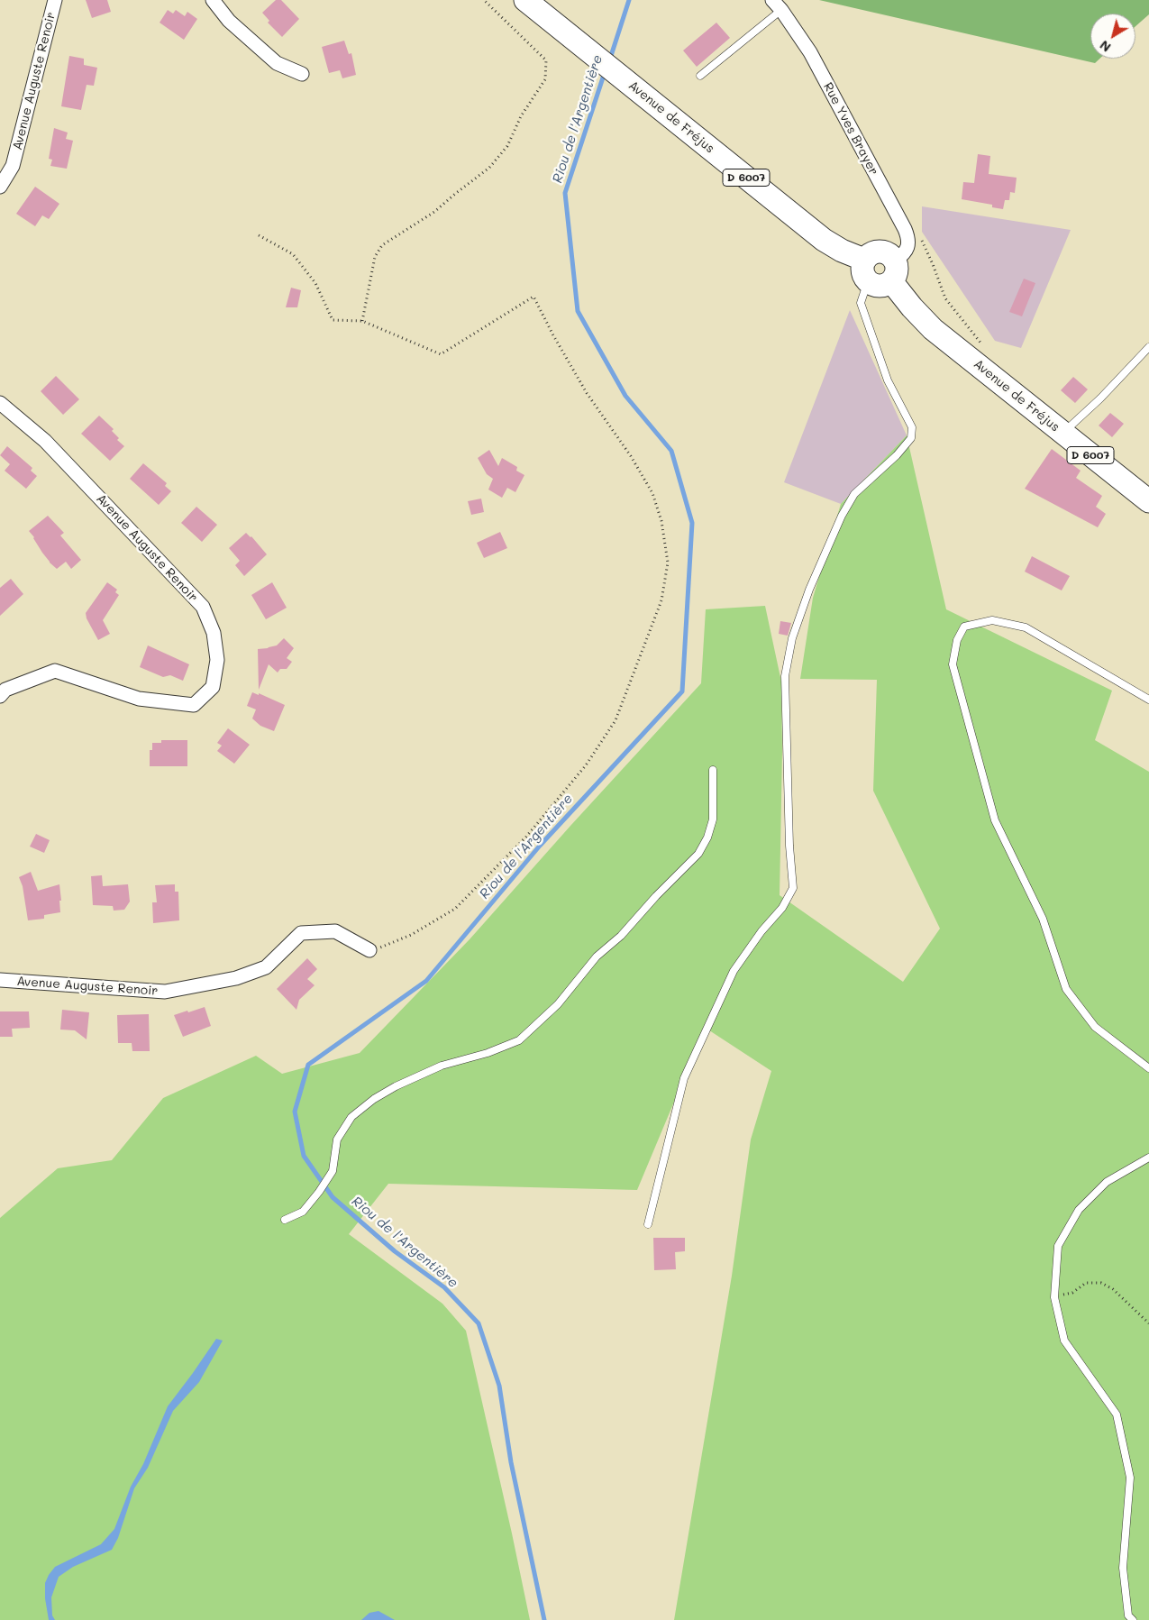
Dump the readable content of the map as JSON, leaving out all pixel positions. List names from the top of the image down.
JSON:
{
  "streets": {
    "main road": ["Avenue de Fréjus", "D 6007"],
    "street": ["Avenue Auguste Renoir", "Rue Yves Brayer"]
  },
  "crossings": [
    ["Avenue de Fréjus", "Rue Yves Brayer"]
  ],
  "water": ["Riou de l'Argentière"],
  "north": "bottom left"
}
